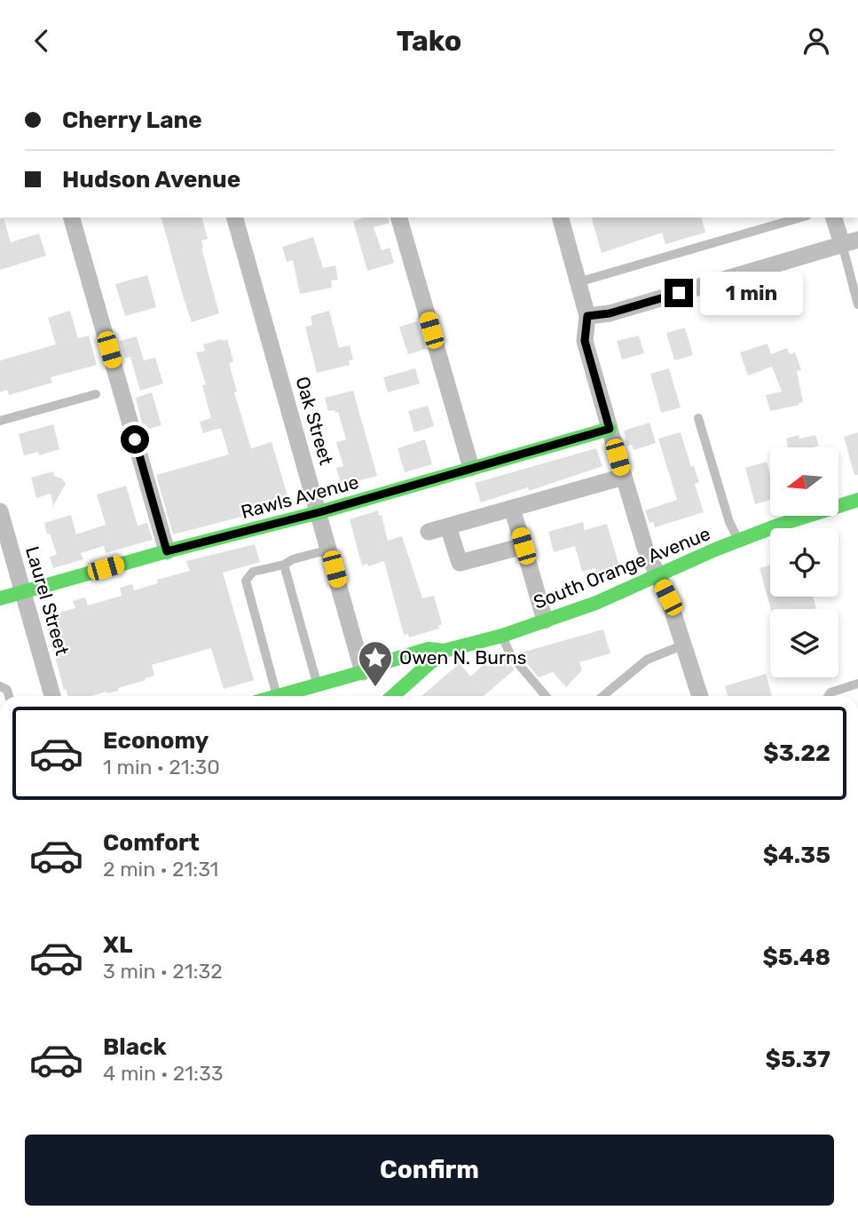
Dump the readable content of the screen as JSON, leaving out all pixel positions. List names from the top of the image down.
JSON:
{
  "streets": {
    "street": [
      "Oak Street",
      "Rawls Avenue",
      "South Orange Avenue",
      "Laurel Street"
    ]
  },
  "crossings": [
    ["Oak Street", "Rawls Avenue"],
    ["Oak Street", "South Orange Avenue"],
    ["Rawls Avenue", "Laurel Street"]
  ],
  "places": {
    "place": ["Owen N. Burns"]
  },
  "north": "left",
  "page": {
    "header": "Tako",
    "banner": ["Cherry Lane", "Hudson Avenue"],
    "bubble": "1 min",
    "list": [
      {
        "name": "Economy",
        "note": "1 min · 21:30",
        "value": "$3.22"
      },
      {
        "name": "Comfort",
        "note": "2 min · 21:31",
        "value": "$4.35"
      },
      {
        "name": "XL",
        "note": "3 min · 21:32",
        "value": "$5.48"
      },
      {
        "name": "Black",
        "note": "4 min · 21:33",
        "value": "$5.37"
      }
    ],
    "buttons": "Confirm"
  }
}
